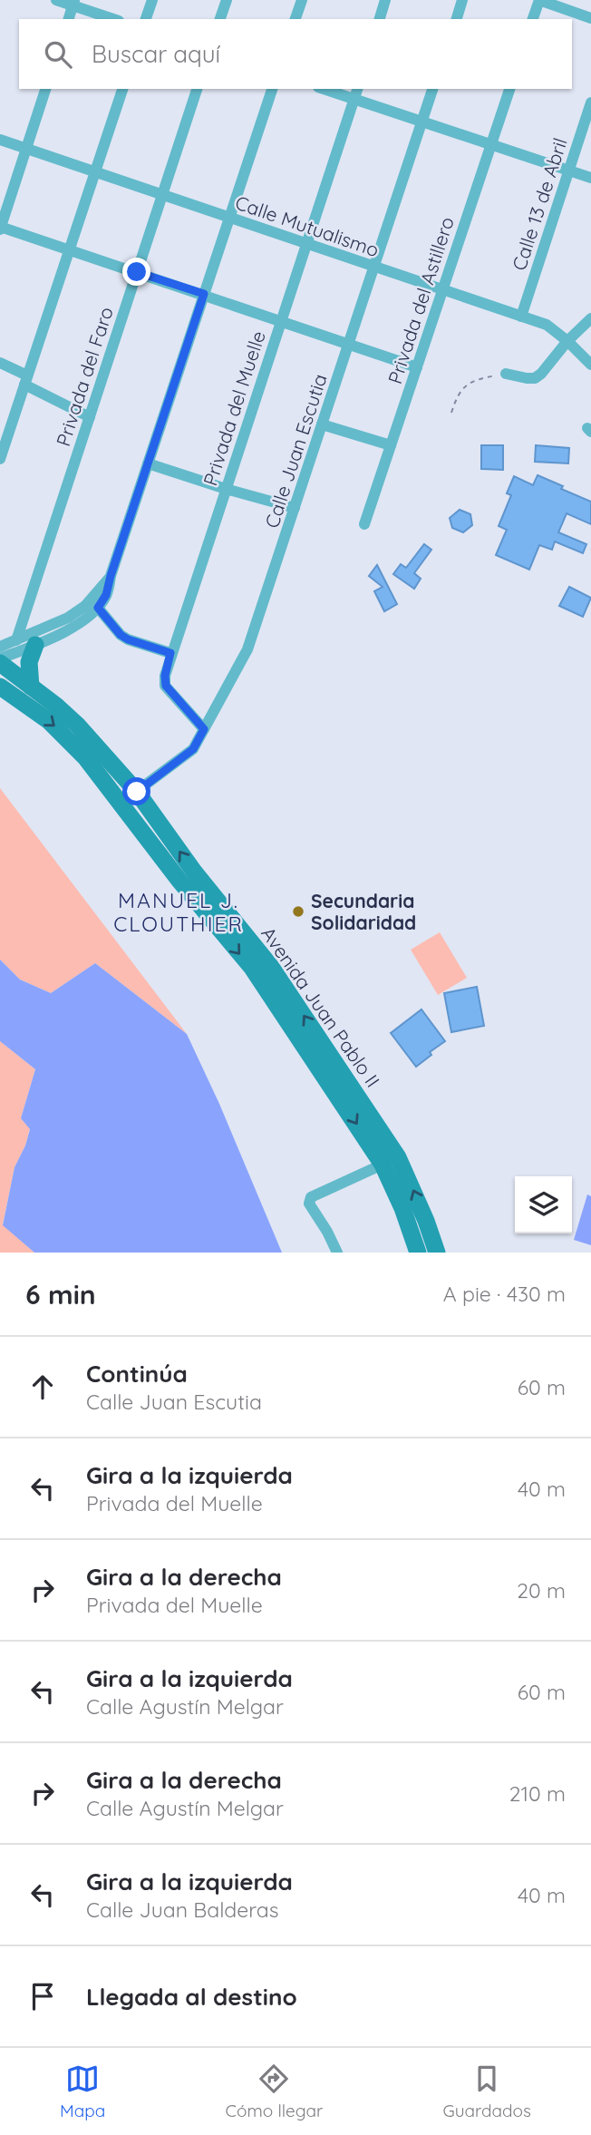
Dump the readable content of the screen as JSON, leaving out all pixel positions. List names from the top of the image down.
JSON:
{
  "streets": {
    "main road": ["Avenida Juan Pablo II"],
    "street": [
      "Calle 13 de Abril",
      "Calle Mutualismo",
      "Privada del Astillero",
      "Privada del Faro",
      "Privada del Muelle",
      "Calle Juan Escutia"
    ]
  },
  "crossings": [
    ["Calle 13 de Abril", "Calle Mutualismo"],
    ["Calle Mutualismo", "Privada del Astillero"],
    ["Calle Mutualismo", "Privada del Faro"],
    ["Calle Mutualismo", "Privada del Muelle"],
    ["Calle Mutualismo", "Calle Juan Escutia"],
    ["Privada del Muelle", "Calle Juan Escutia"],
    ["Calle Juan Escutia", "Avenida Juan Pablo II"]
  ],
  "districts": ["MANUEL J. CLOUTHIER"],
  "places": ["Secundaria Solidaridad"],
  "page": {
    "search": "Buscar aquí",
    "heading": ["6 min", "A pie · 430 m"],
    "list": [
      ["Continúa", "Calle Juan Escutia", "60 m"],
      ["Gira a la izquierda", "Privada del Muelle", "40 m"],
      ["Gira a la derecha", "Privada del Muelle", "20 m"],
      ["Gira a la izquierda", "Calle Agustín Melgar", "60 m"],
      ["Gira a la derecha", "Calle Agustín Melgar", "210 m"],
      ["Gira a la izquierda", "Calle Juan Balderas", "40 m"],
      "Llegada al destino"
    ],
    "nav": ["Mapa", "Cómo llegar", "Guardados"]
  }
}
